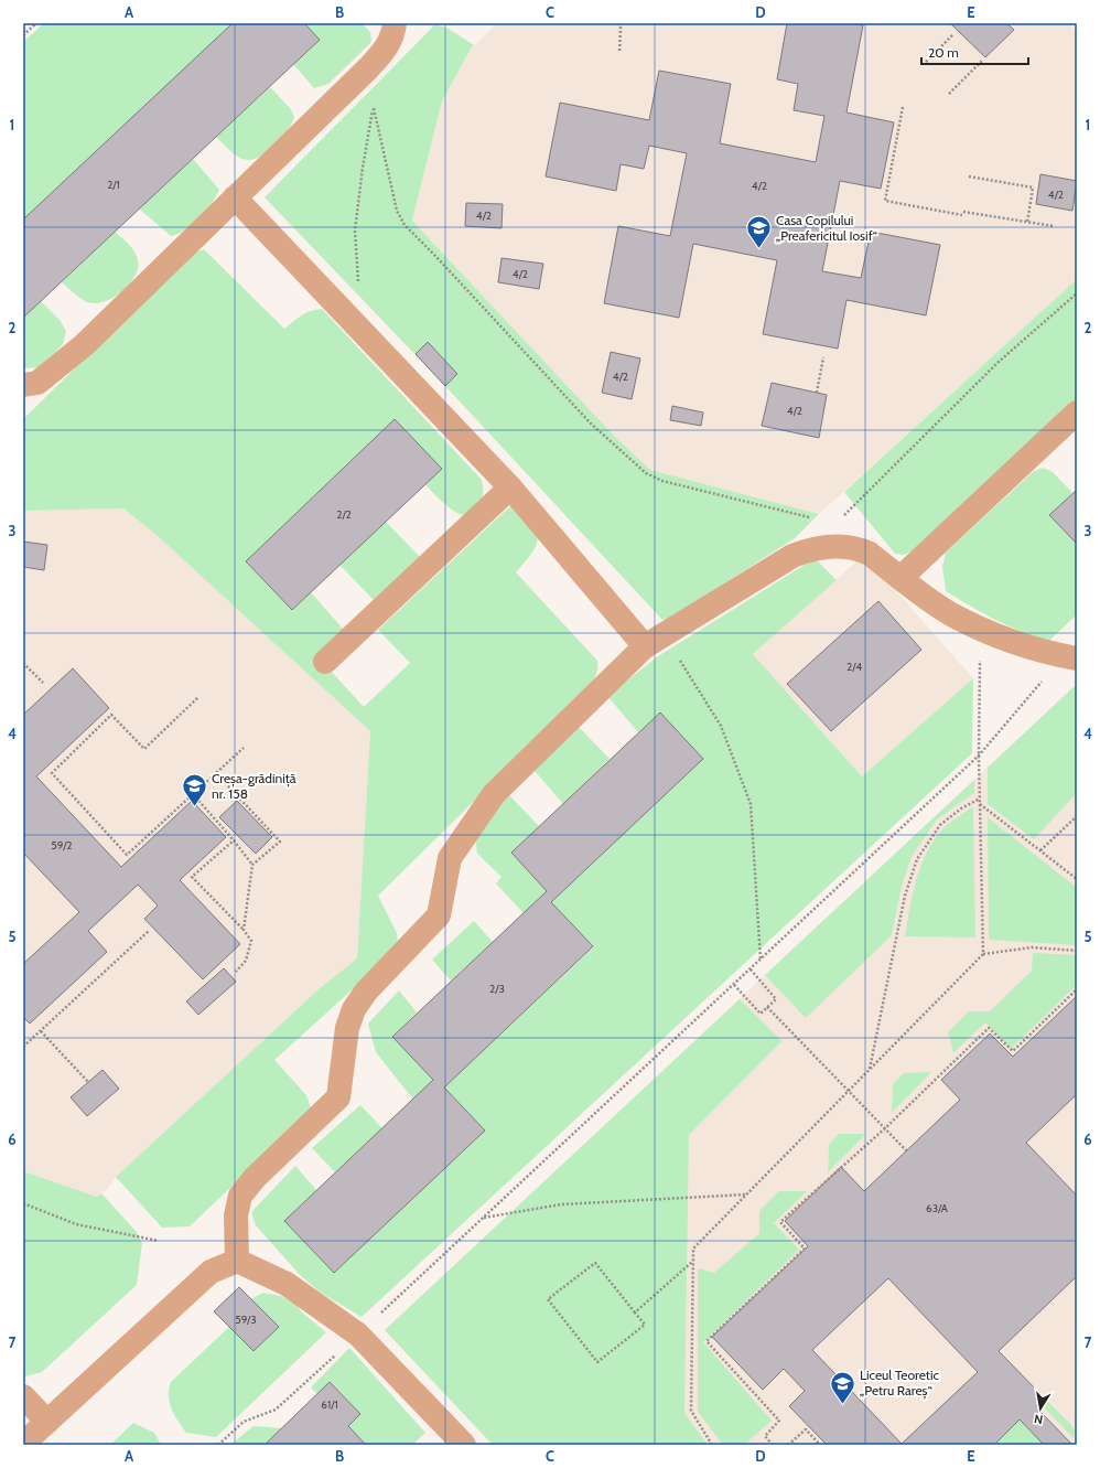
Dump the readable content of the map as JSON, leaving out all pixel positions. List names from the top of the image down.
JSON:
{
  "places": {
    "school or university": ["Casa Copilului „Preafericitul Iosif“", "Creșa-grădiniță nr. 158", "Liceul Teoretic „Petru Rareș“"]
  },
  "house_numbers": [
    "2/1",
    "4/2",
    "4/2",
    "4/2",
    "4/2",
    "4/2",
    "4/2",
    "2/2",
    "2/4",
    "59/2",
    "2/3",
    "63/A",
    "59/3",
    "61/1"
  ],
  "scale_bar": "20 m",
  "north": "bottom",
  "grid": {
    "columns": [
      "A",
      "B",
      "C",
      "D",
      "E"
    ],
    "rows": [
      "1",
      "2",
      "3",
      "4",
      "5",
      "6",
      "7"
    ]
  }
}
